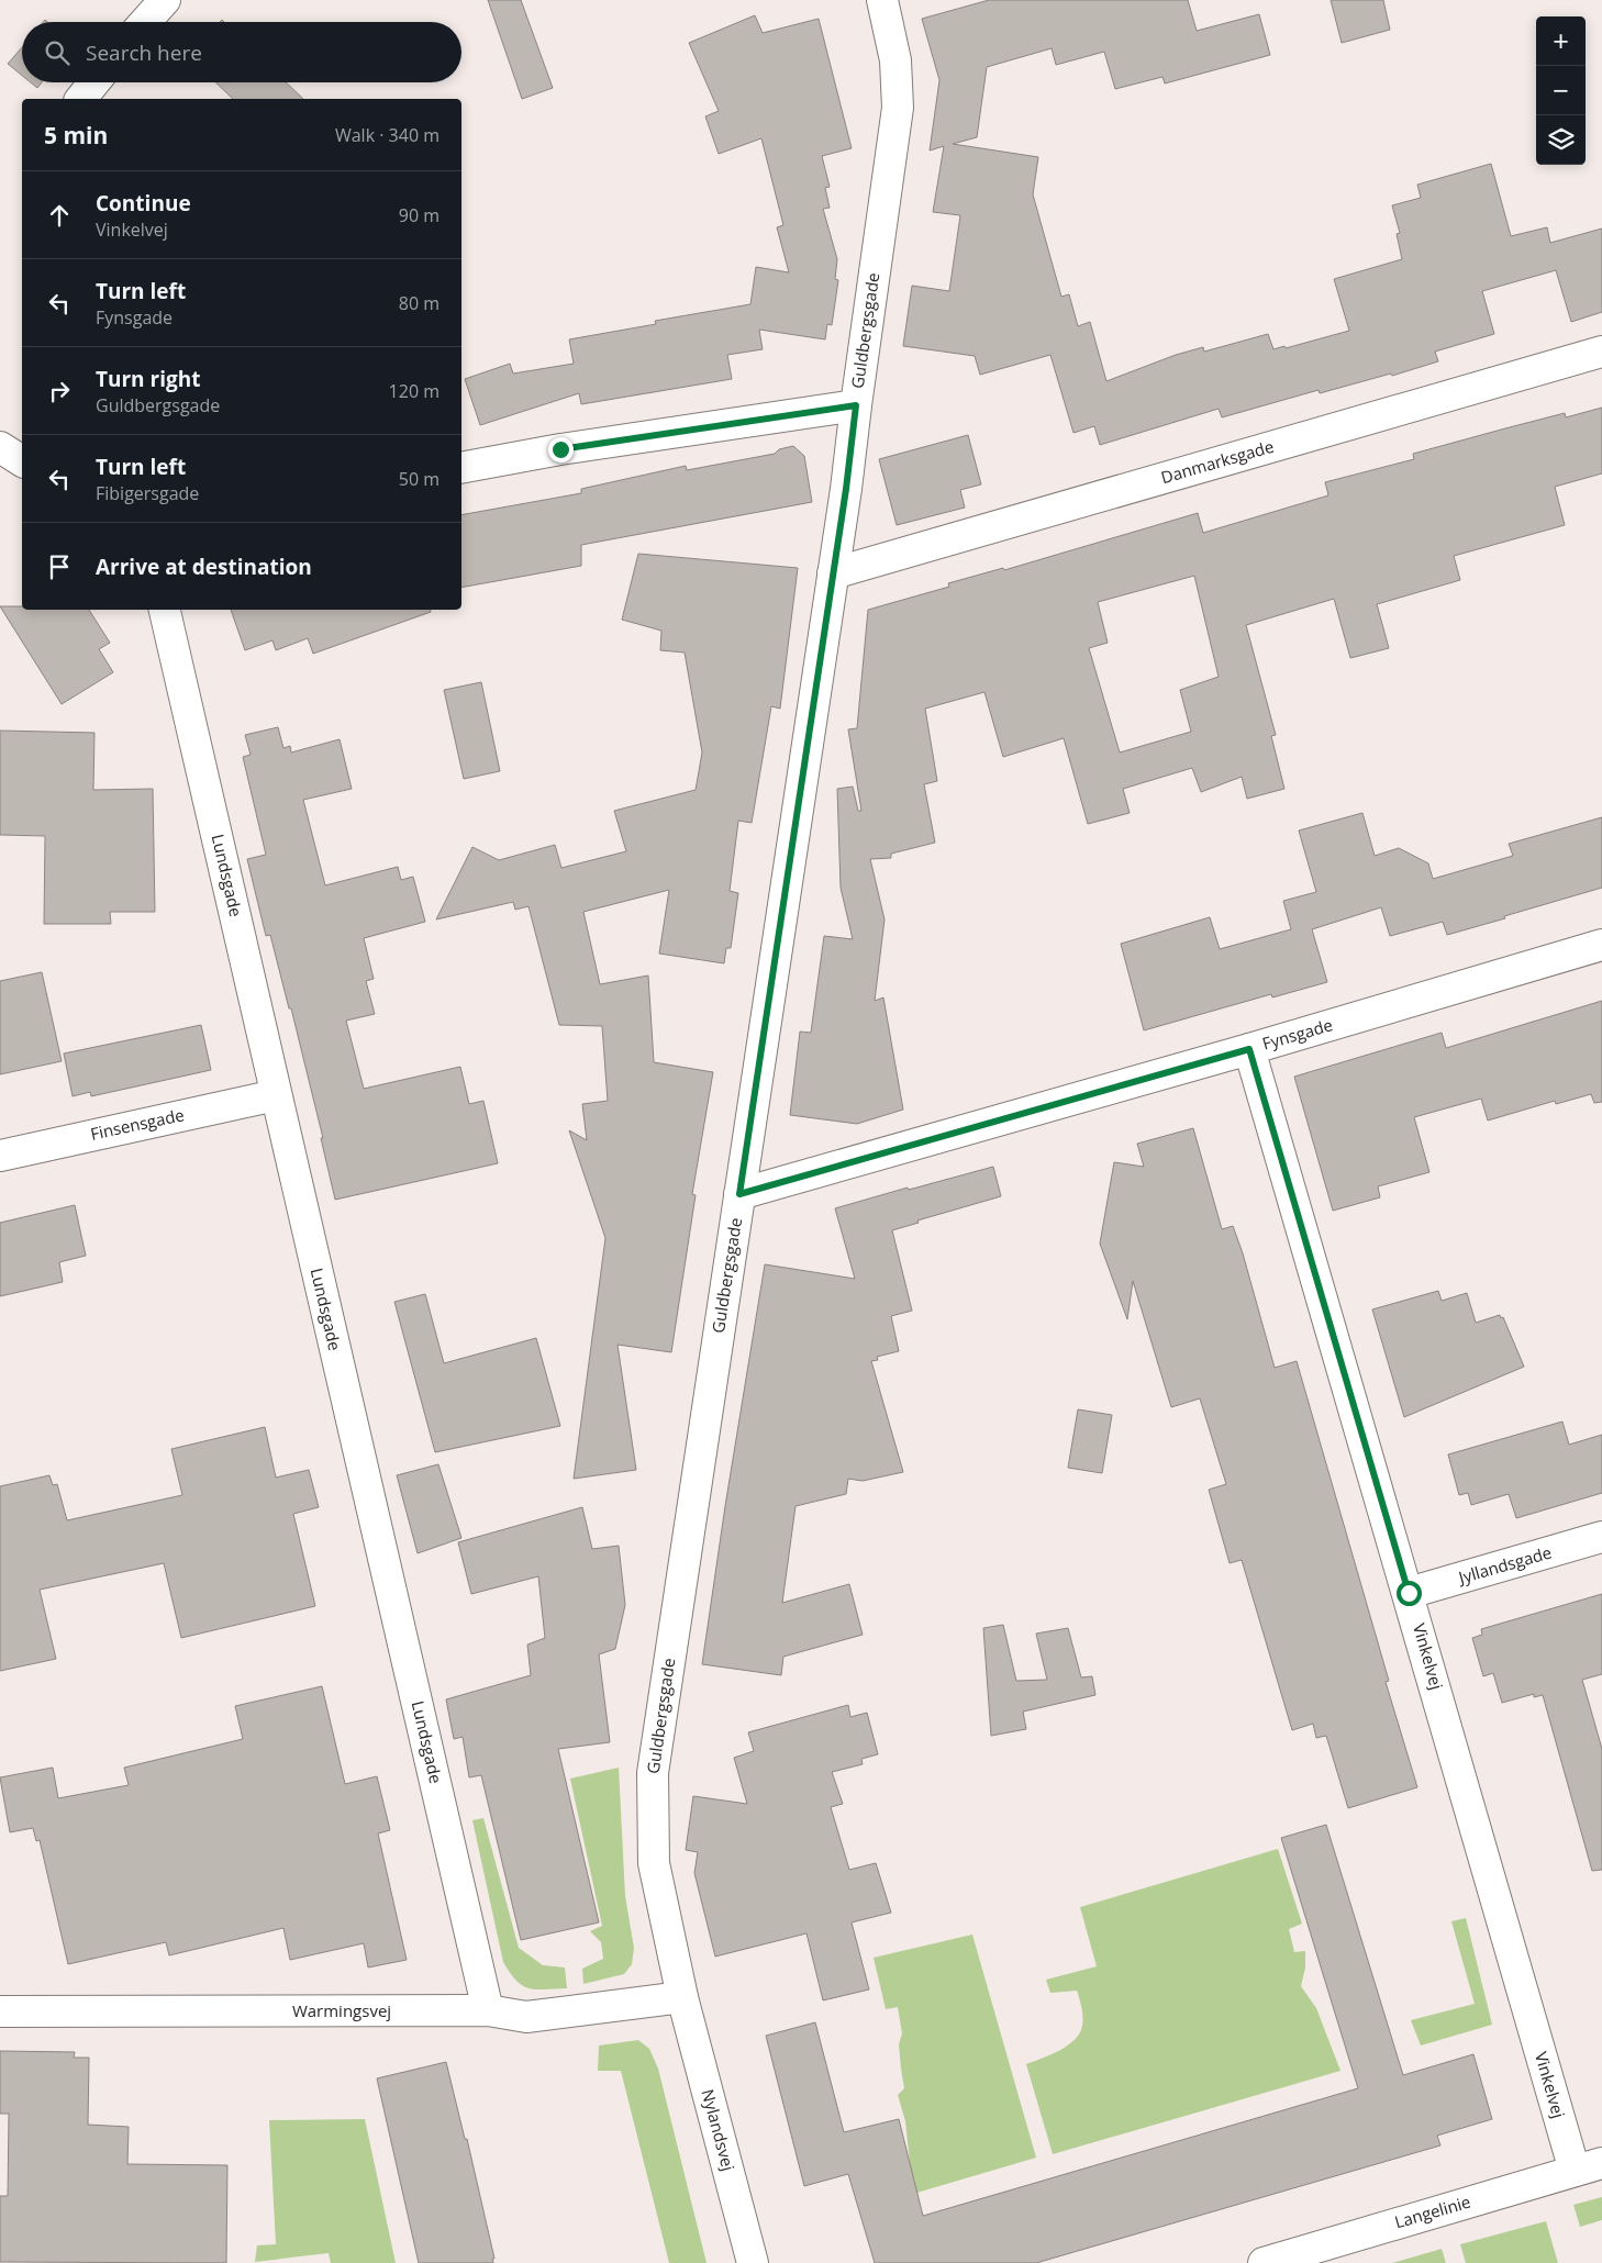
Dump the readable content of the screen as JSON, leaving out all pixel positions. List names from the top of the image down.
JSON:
{
  "streets": {
    "street": [
      "Guldbergsgade",
      "Danmarksgade",
      "Lundsgade",
      "Fynsgade",
      "Finsensgade",
      "Jyllandsgade",
      "Vinkelvej",
      "Warmingsvej",
      "Nylandsvej",
      "Langelinie"
    ]
  },
  "crossings": [
    ["Guldbergsgade", "Danmarksgade"],
    ["Guldbergsgade", "Fynsgade"],
    ["Guldbergsgade", "Warmingsvej"],
    ["Guldbergsgade", "Nylandsvej"],
    ["Lundsgade", "Finsensgade"],
    ["Lundsgade", "Warmingsvej"],
    ["Fynsgade", "Vinkelvej"],
    ["Jyllandsgade", "Vinkelvej"],
    ["Vinkelvej", "Langelinie"],
    ["Warmingsvej", "Nylandsvej"]
  ],
  "page": {
    "map_buttons": ["+", "−"],
    "search": "Search here",
    "heading": ["5 min", "Walk · 340 m"],
    "list": [
      ["Continue", "Vinkelvej", "90 m"],
      ["Turn left", "Fynsgade", "80 m"],
      ["Turn right", "Guldbergsgade", "120 m"],
      ["Turn left", "Fibigersgade", "50 m"],
      "Arrive at destination"
    ]
  }
}
